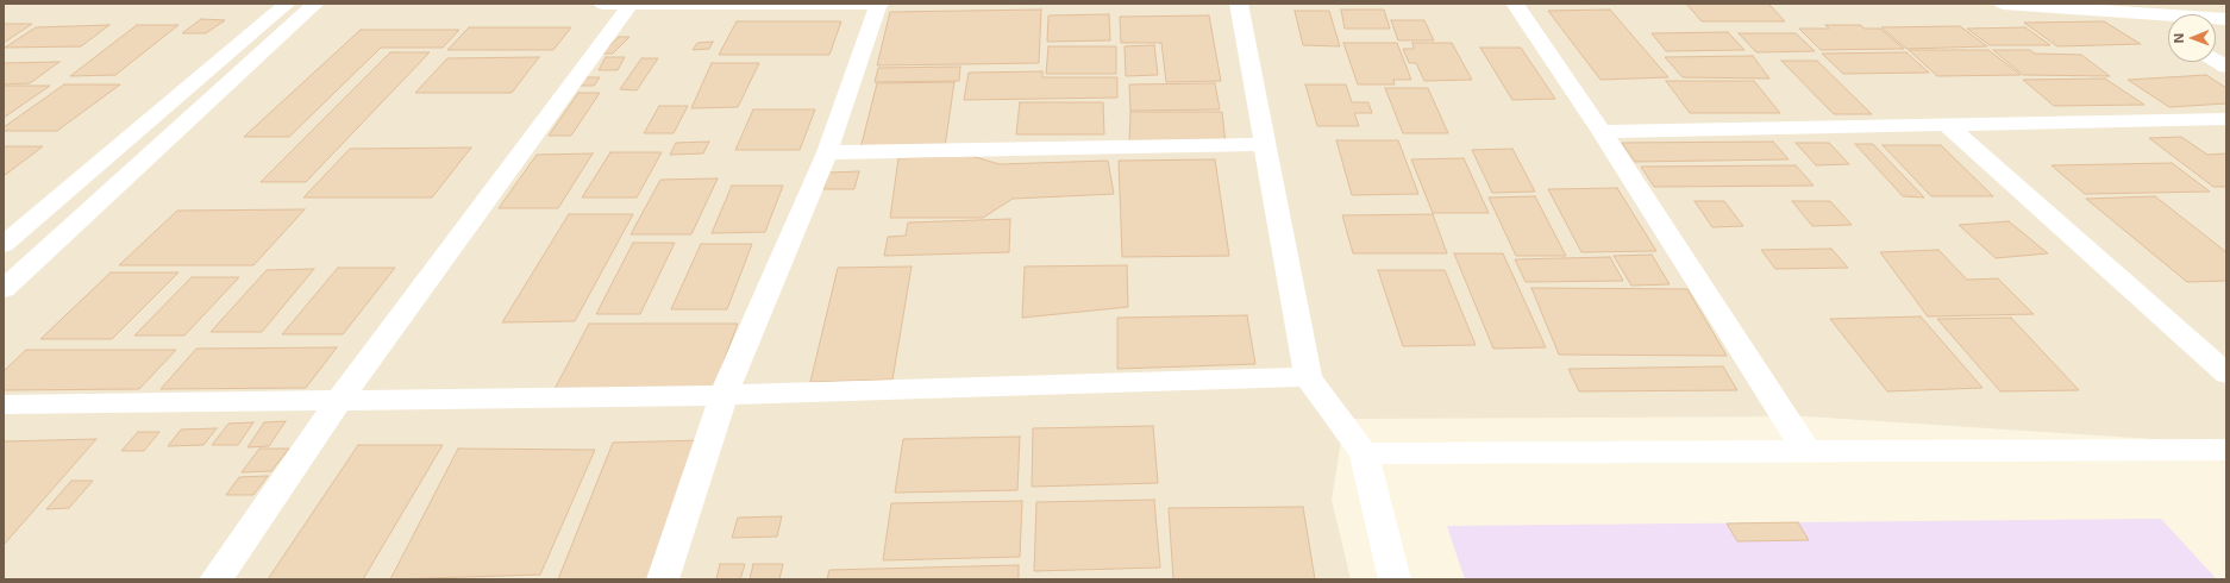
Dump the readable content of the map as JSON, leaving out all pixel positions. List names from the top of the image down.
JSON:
{
  "north": "left"
}
